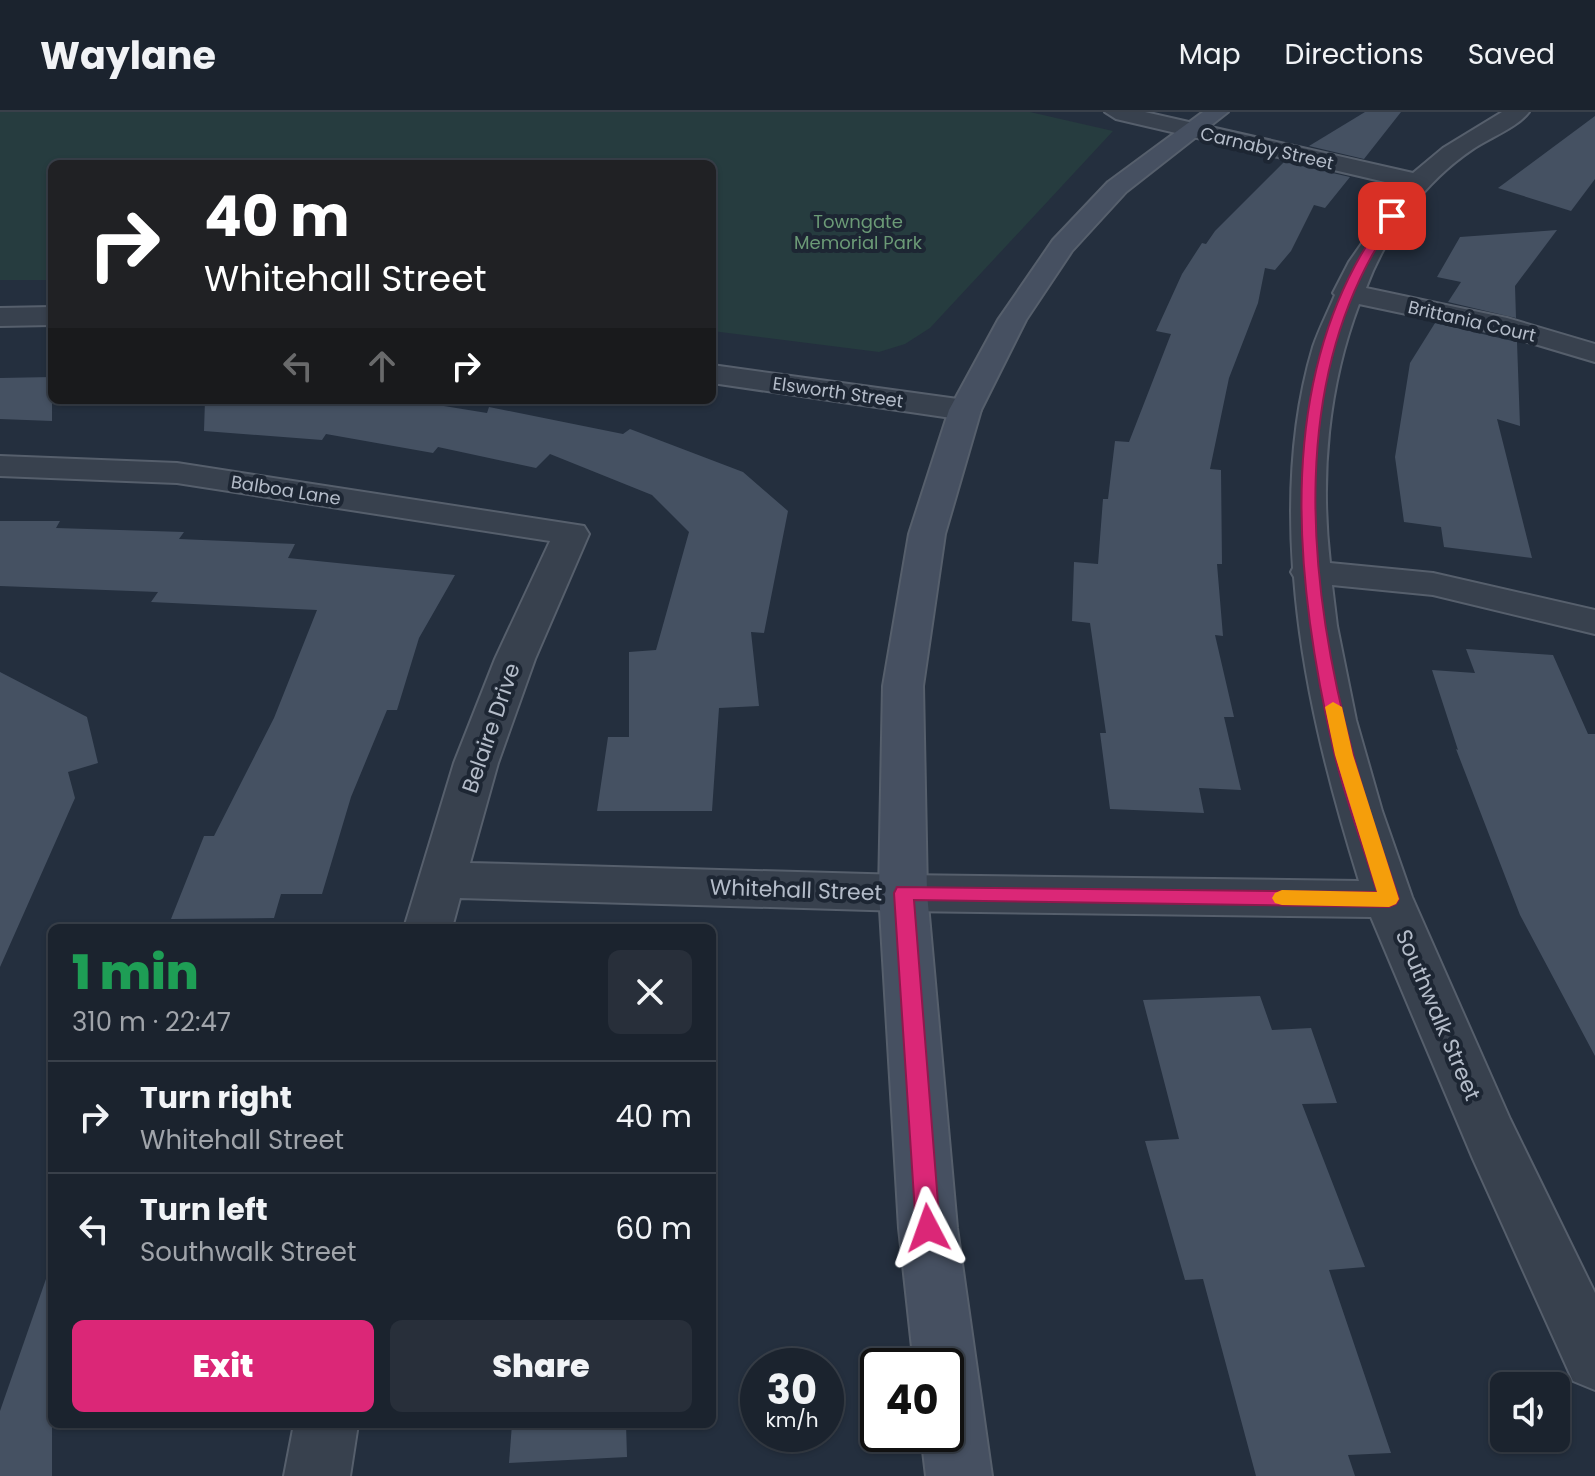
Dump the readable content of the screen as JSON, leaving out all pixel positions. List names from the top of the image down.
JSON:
{
  "streets": {
    "street": [
      "Carnaby Street",
      "Brittania Court",
      "Elsworth Street",
      "Balboa Lane",
      "Belaire Drive",
      "Whitehall Street",
      "Southwalk Street"
    ]
  },
  "crossings": [
    ["Carnaby Street", "Southwalk Street"],
    ["Brittania Court", "Southwalk Street"],
    ["Balboa Lane", "Belaire Drive"],
    ["Belaire Drive", "Whitehall Street"],
    ["Whitehall Street", "Southwalk Street"]
  ],
  "parks": ["Towngate Memorial Park"],
  "page": {
    "header": "Waylane",
    "nav": ["Map", "Directions", "Saved"],
    "turn": ["40 m", "Whitehall Street"],
    "heading": ["1 min", "310 m · 22:47"],
    "list": [
      {
        "name": "Turn right",
        "note": "Whitehall Street",
        "value": "40 m"
      },
      {
        "name": "Turn left",
        "note": "Southwalk Street",
        "value": "60 m"
      }
    ],
    "buttons": ["Exit", "Share"],
    "speed": "30 km/h",
    "limit": "40"
  }
}
